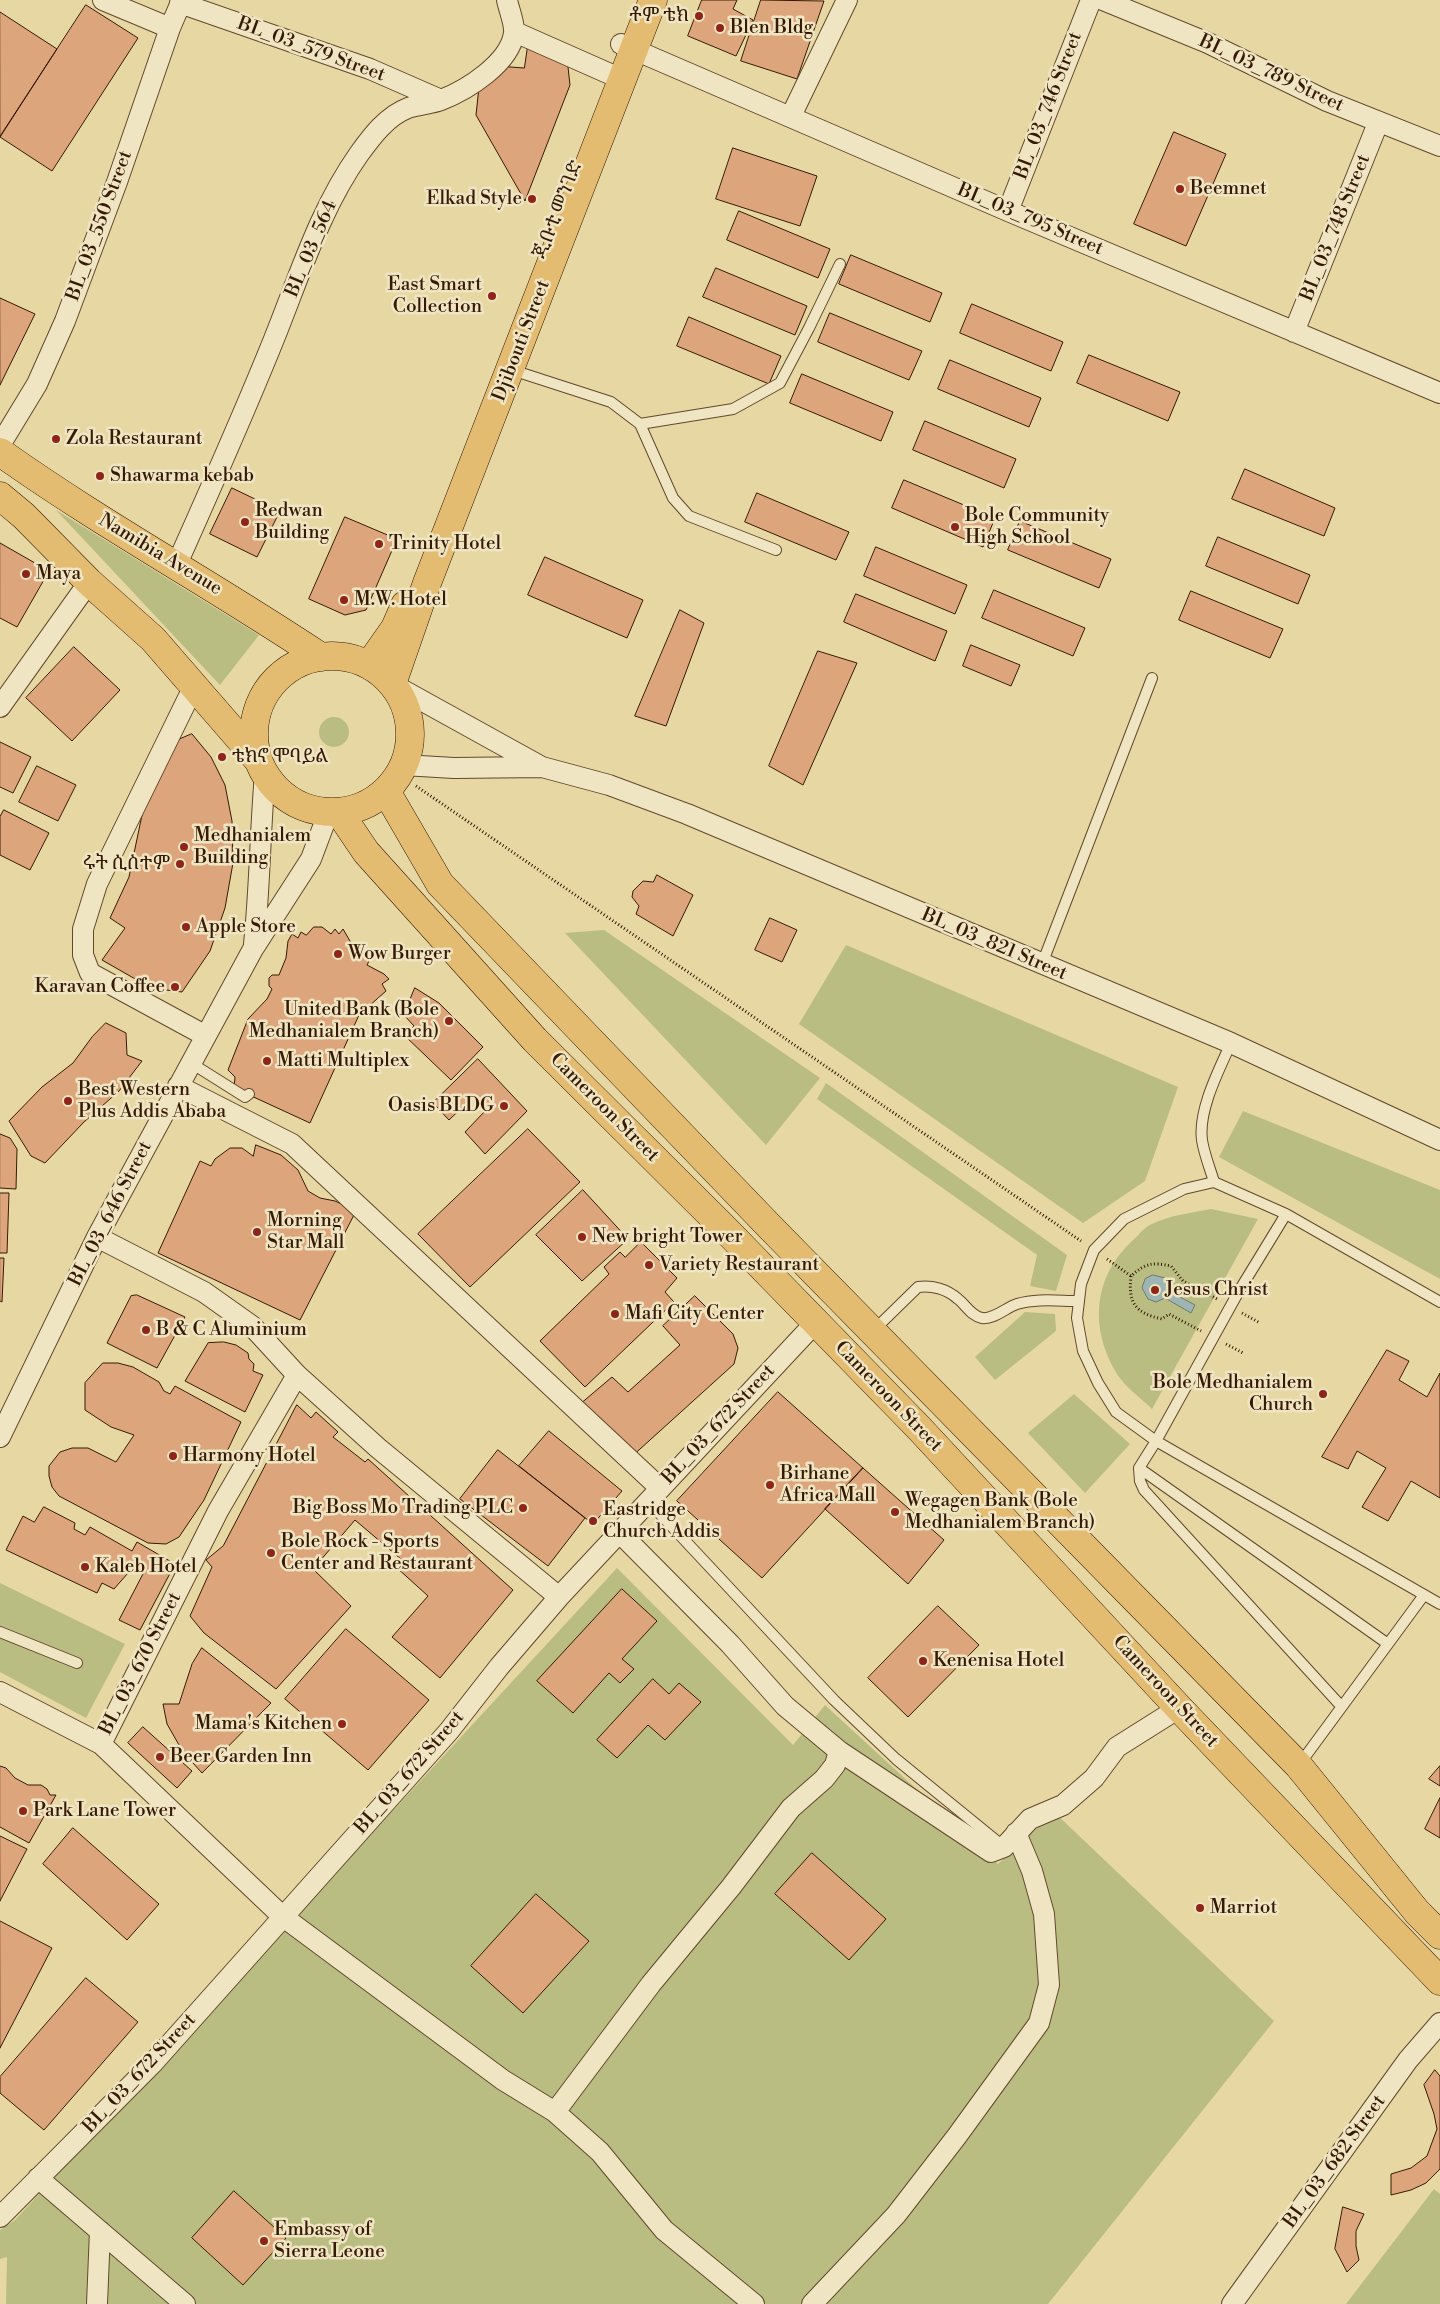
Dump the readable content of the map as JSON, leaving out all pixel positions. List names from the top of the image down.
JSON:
{
  "streets": {
    "main road": [
      "ጂቡቲ መንገድ",
      "Djibouti Street",
      "Namibia Avenue",
      "Cameroon Street"
    ],
    "street": [
      "BL_03_579 Street",
      "BL_03_789 Street",
      "BL_03_746 Street",
      "BL_03_795 Street",
      "BL_03_550 Street",
      "BL_03_748 Street",
      "BL_03_564",
      "BL_03_821 Street",
      "BL_03_646 Street",
      "BL_03_672 Street",
      "BL_03_670 Street",
      "BL_03_682 Street"
    ]
  },
  "crossings": [
    ["BL_03_579 Street", "BL_03_550 Street"],
    ["BL_03_579 Street", "BL_03_564"],
    ["BL_03_789 Street", "BL_03_748 Street"],
    ["BL_03_746 Street", "BL_03_795 Street"],
    ["ጂቡቲ መንገድ", "BL_03_795 Street"],
    ["ጂቡቲ መንገድ", "Djibouti Street"],
    ["ጂቡቲ መንገድ", "Namibia Avenue"],
    ["ጂቡቲ መንገድ", "Cameroon Street"],
    ["ጂቡቲ መንገድ", "BL_03_646 Street"],
    ["BL_03_795 Street", "BL_03_748 Street"],
    ["BL_03_795 Street", "Djibouti Street"],
    ["BL_03_564", "Namibia Avenue"],
    ["Djibouti Street", "Namibia Avenue"],
    ["Djibouti Street", "Cameroon Street"],
    ["Djibouti Street", "BL_03_646 Street"],
    ["Namibia Avenue", "Cameroon Street"],
    ["Namibia Avenue", "BL_03_646 Street"],
    ["Cameroon Street", "BL_03_646 Street"],
    ["Cameroon Street", "BL_03_672 Street"]
  ],
  "places": [
    "ቶም ቴክ",
    "Blen Bldg",
    "Beemnet",
    "Elkad Style",
    "East Smart Collection",
    "Zola Restaurant",
    "Shawarma kebab",
    "Redwan Building",
    "Bole Community High School",
    "Trinity Hotel",
    "Maya",
    "M.W. Hotel",
    "ቴክኖ ሞባይል",
    "Medhanialem Building",
    "ሩት ሲስተም",
    "Apple Store",
    "Wow Burger",
    "Karavan Coffee",
    "United Bank (Bole Medhanialem Branch)",
    "Matti Multiplex",
    "Best Western Plus Addis Ababa",
    "Oasis BLDG",
    "Morning Star Mall",
    "New bright Tower",
    "Variety Restaurant",
    "Jesus Christ",
    "Mafi City Center",
    "B & C Aluminium",
    "Bole Medhanialem Church",
    "Harmony Hotel",
    "Birhane Africa Mall",
    "Big Boss Mo Trading PLC",
    "Wegagen Bank (Bole Medhanialem Branch)",
    "Eastridge Church Addis",
    "Bole Rock - Sports Center and Restaurant",
    "Kaleb Hotel",
    "Kenenisa Hotel",
    "Mama's Kitchen",
    "Beer Garden Inn",
    "Park Lane Tower",
    "Marriot",
    "Embassy of Sierra Leone"
  ]
}
